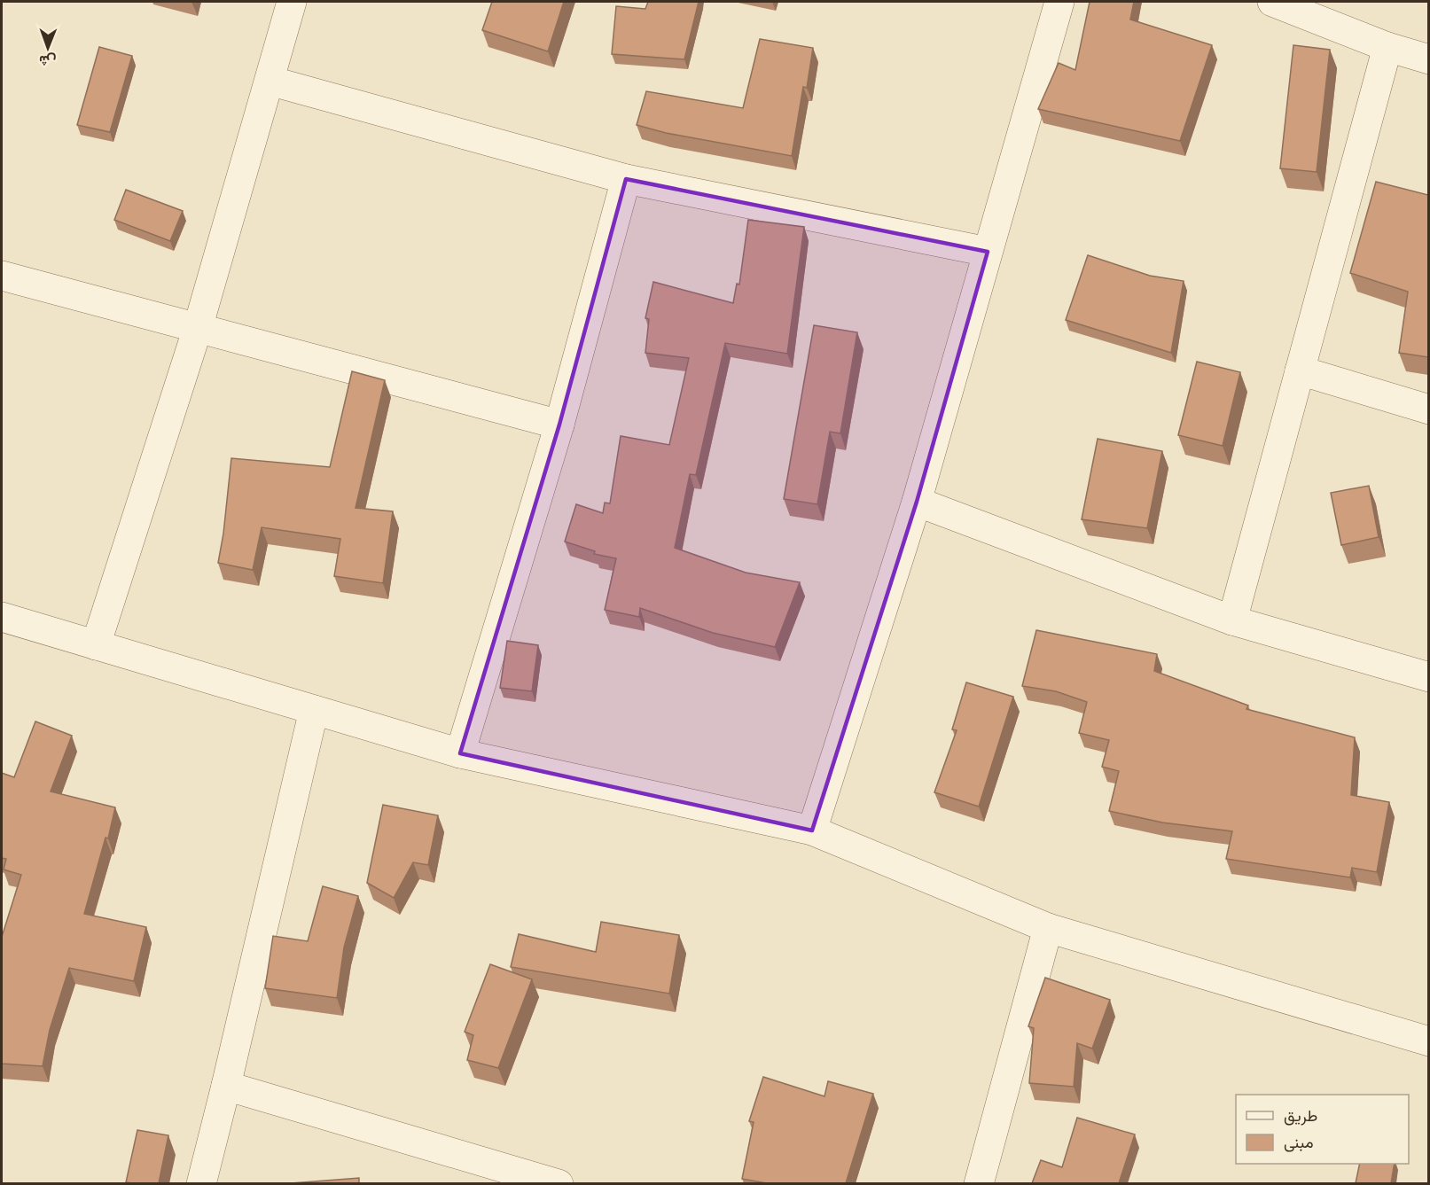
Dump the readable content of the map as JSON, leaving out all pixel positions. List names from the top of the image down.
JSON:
{
  "legend": ["طريق", "مبنى"],
  "north": "bottom"
}
